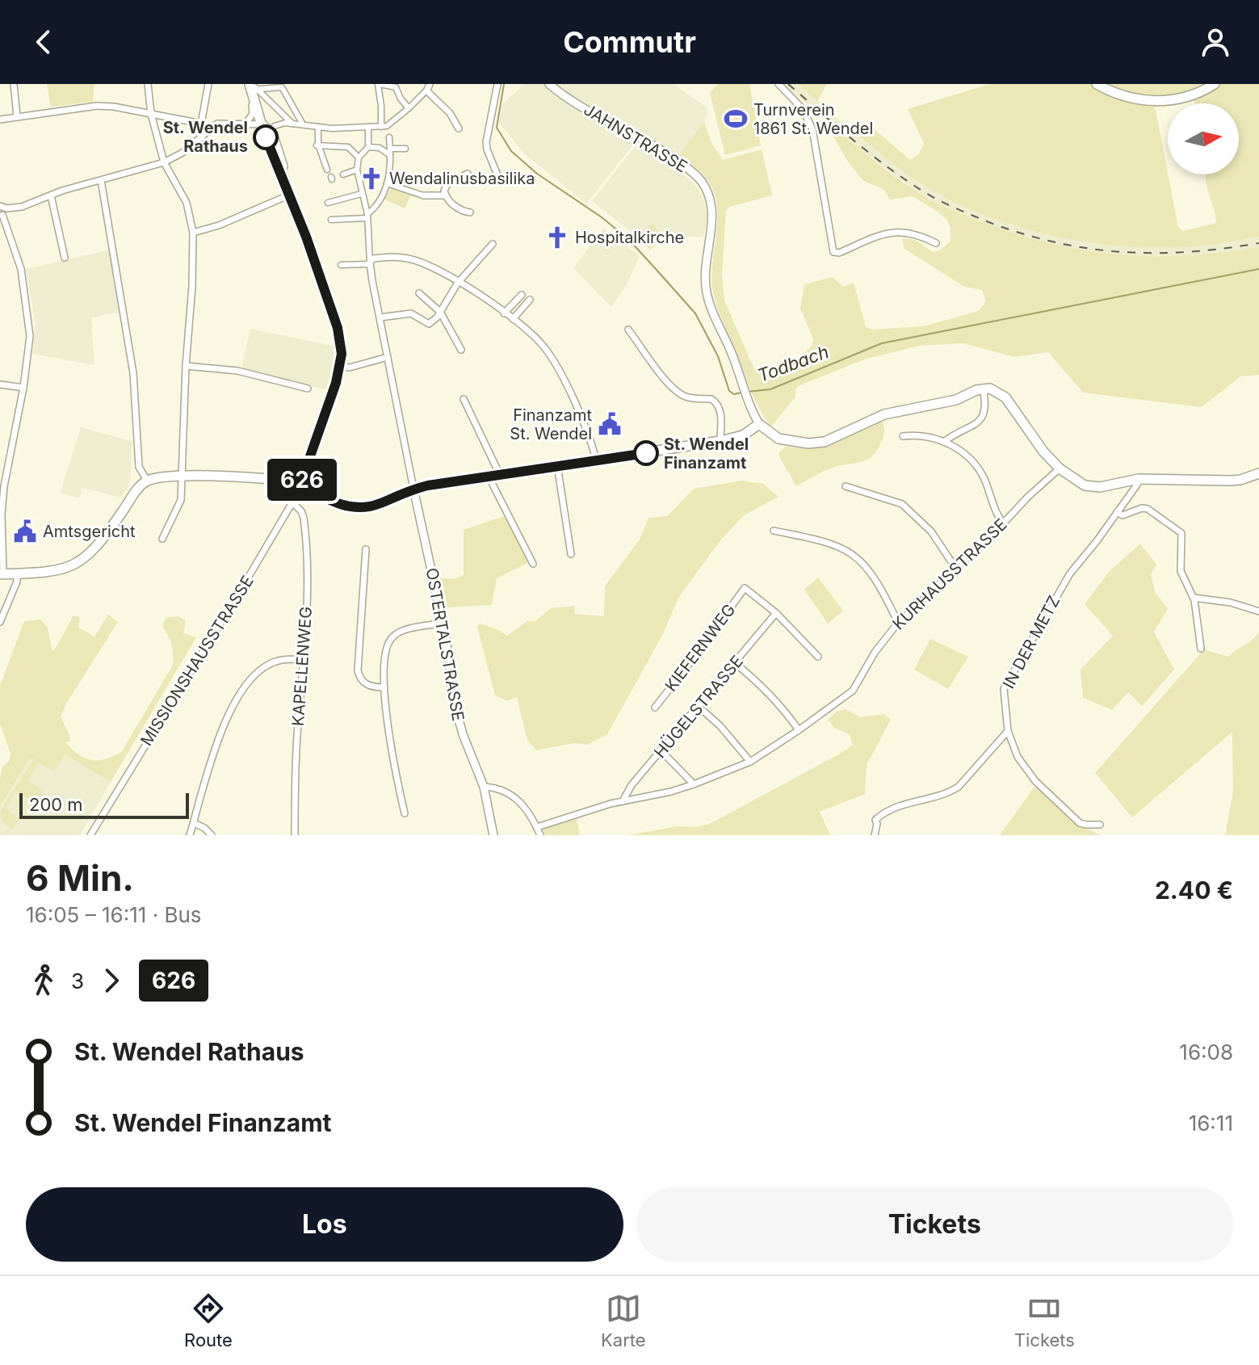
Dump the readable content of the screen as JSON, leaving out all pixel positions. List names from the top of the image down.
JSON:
{
  "streets": {
    "street": [
      "JAHNSTRASSE",
      "KURHAUSSTRASSE",
      "IN DER METZ",
      "OSTERTALSTRASSE",
      "KIEFERNWEG",
      "MISSIONSHAUSSTRASSE",
      "KAPELLENWEG",
      "HÜGELSTRASSE"
    ]
  },
  "crossings": [
    ["KURHAUSSTRASSE", "HÜGELSTRASSE"],
    ["KIEFERNWEG", "HÜGELSTRASSE"],
    ["MISSIONSHAUSSTRASSE", "KAPELLENWEG"]
  ],
  "water": ["Todbach"],
  "places": {
    "sports": ["Turnverein 1861 St. Wendel"],
    "other": ["St. Wendel Rathaus", "St. Wendel Finanzamt"],
    "church": ["Wendalinusbasilika", "Hospitalkirche"],
    "public building": ["Finanzamt St. Wendel", "Amtsgericht"]
  },
  "lines": ["bus line 626"],
  "scale_bar": "200 m",
  "north": "right",
  "page": {
    "header": "Commutr",
    "on_map": "626",
    "scale": "200 m",
    "heading": ["6 Min.", "16:05 – 16:11 · Bus", "2.40 €"],
    "legs": ["3", "626"],
    "list": [
      {
        "name": "St. Wendel Rathaus",
        "value": "16:08"
      },
      {
        "name": "St. Wendel Finanzamt",
        "value": "16:11"
      }
    ],
    "buttons": ["Los", "Tickets"],
    "tabs": ["Route", "Karte", "Tickets"]
  }
}
